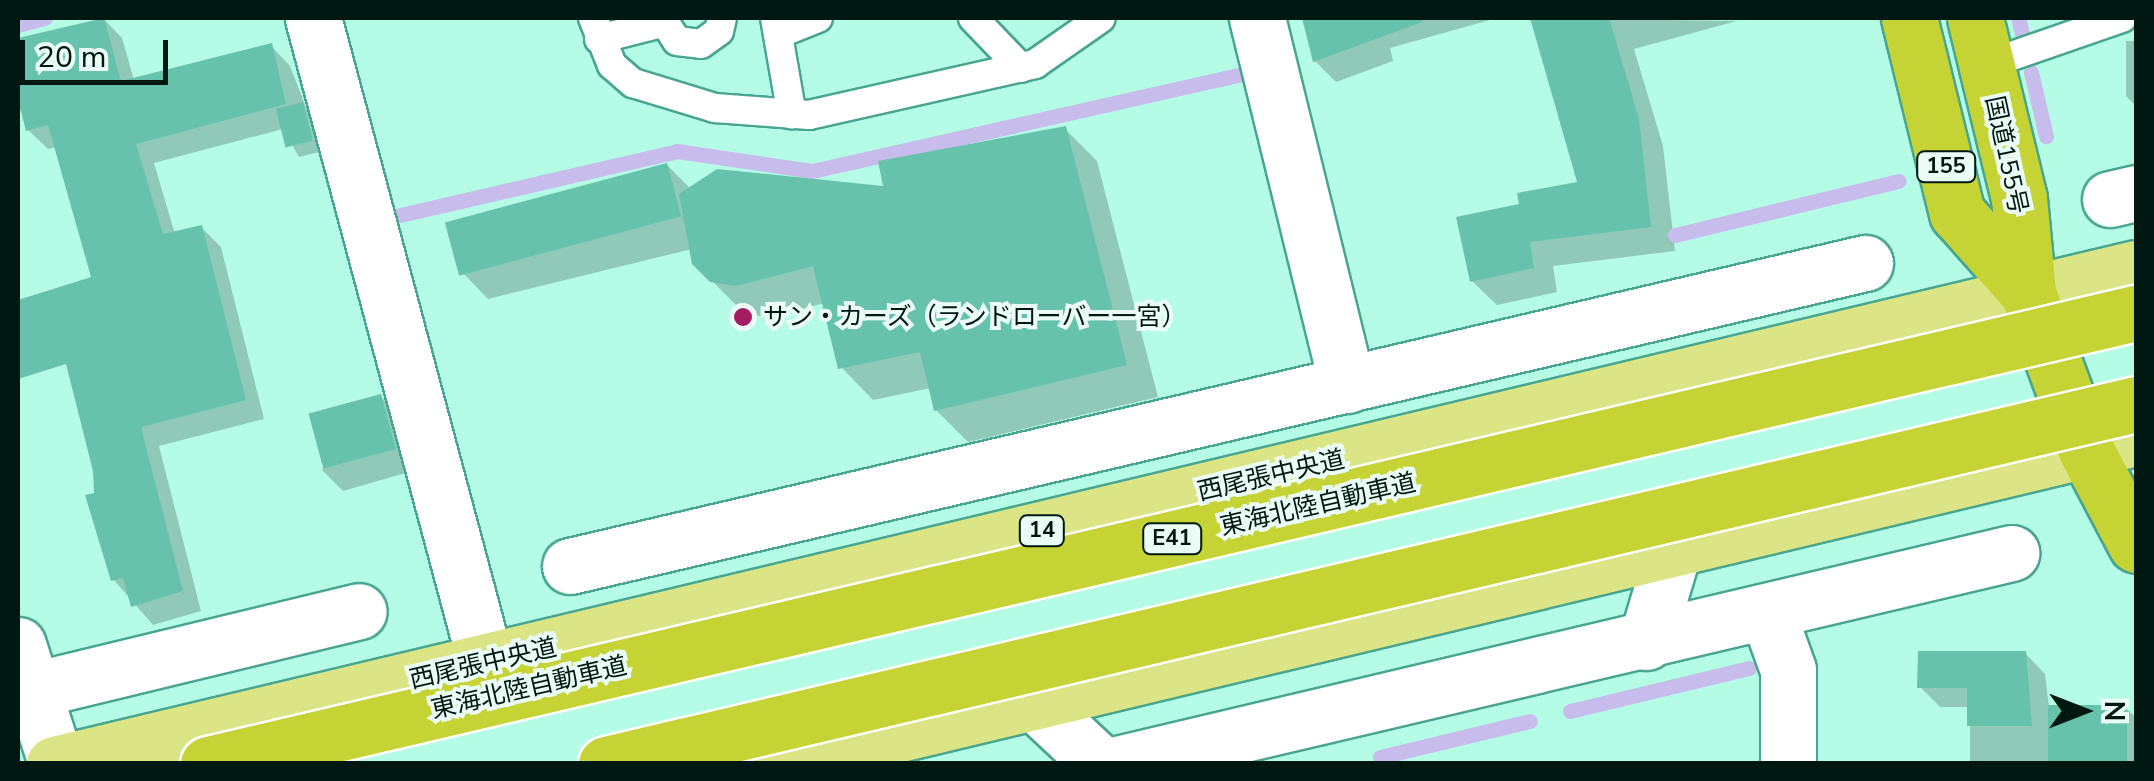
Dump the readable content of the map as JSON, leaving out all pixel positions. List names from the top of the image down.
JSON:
{
  "streets": {
    "highway": [
      "国道155号",
      "155",
      "東海北陸自動車道",
      "E41"
    ],
    "main road": ["西尾張中央道", "14"]
  },
  "crossings": [
    ["国道155号", "西尾張中央道"]
  ],
  "places": ["サン・カーズ（ランドローバー一宮）"],
  "scale_bar": "20 m",
  "north": "right"
}
